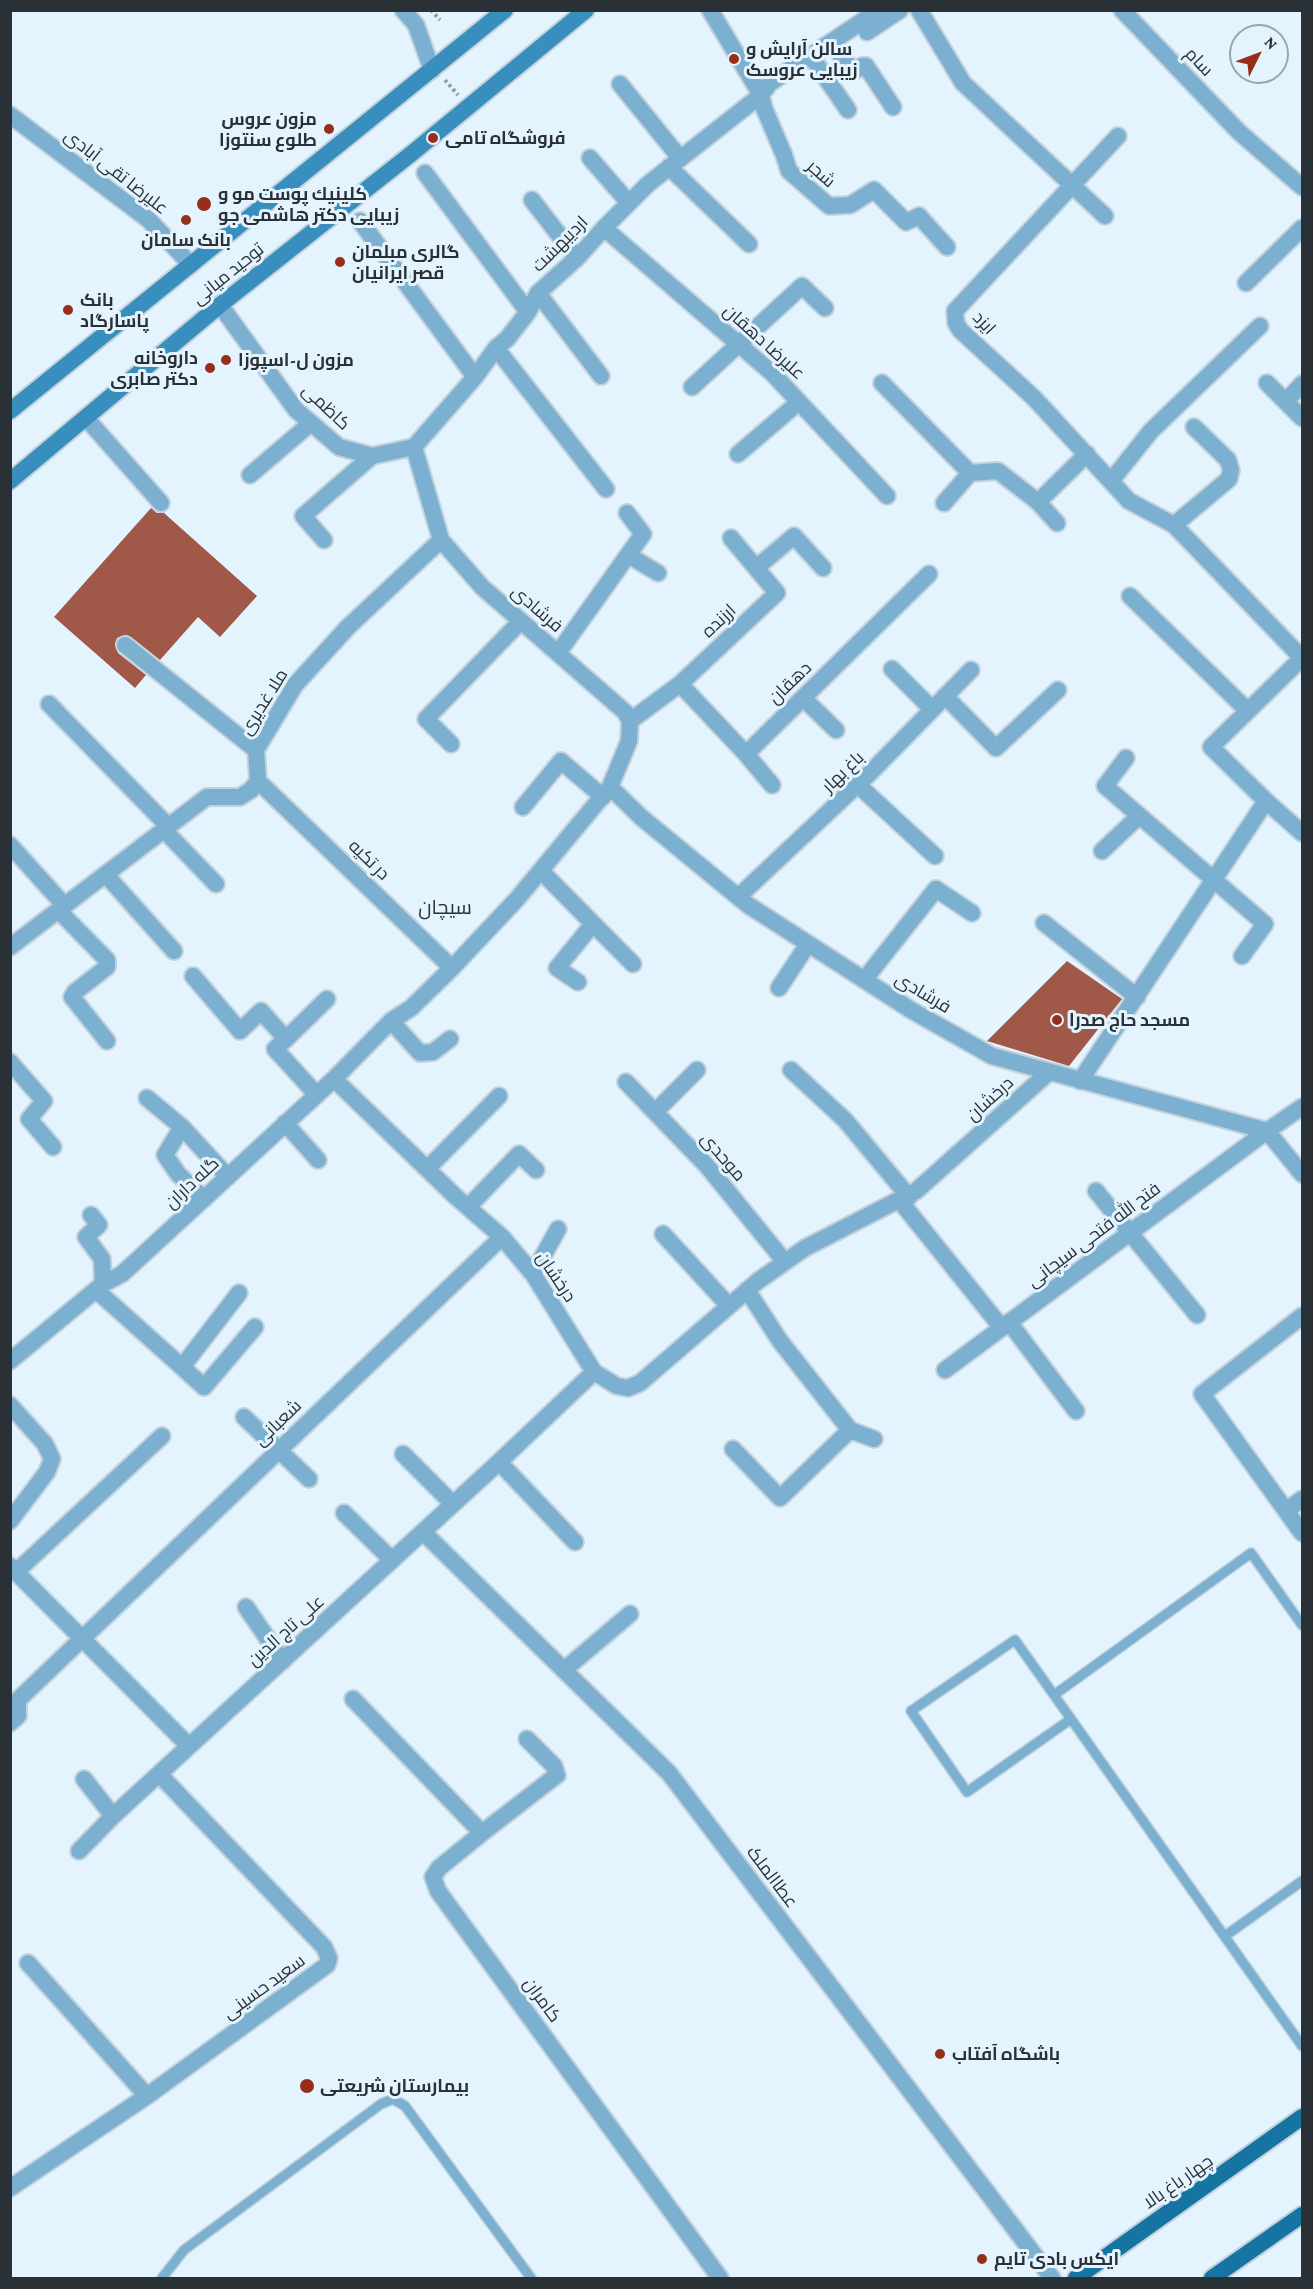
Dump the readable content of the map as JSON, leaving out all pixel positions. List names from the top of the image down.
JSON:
{
  "streets": {
    "main road": ["توحید میانی", "چهار باغ بالا"],
    "street": [
      "سام",
      "علیرضا تقی آبادی",
      "شجر",
      "اردیبهشت",
      "ایزد",
      "علیرضا دهقان",
      "کاظمی",
      "فرشادی",
      "ارزنده",
      "دهقان",
      "ملا غدیری",
      "باغ بهار",
      "در تکیه",
      "درخشان",
      "موحدی",
      "گله داران",
      "فتح الله فتحی سیچانی",
      "شعبانی",
      "علی تاج الدین",
      "عطاالملک",
      "سعید حسینی",
      "کامران"
    ]
  },
  "crossings": [
    ["علیرضا تقی آبادی", "توحید میانی"],
    ["شجر", "اردیبهشت"],
    ["اردیبهشت", "علیرضا دهقان"],
    ["اردیبهشت", "کاظمی"],
    ["اردیبهشت", "فرشادی"],
    ["توحید میانی", "کاظمی"],
    ["کاظمی", "فرشادی"],
    ["فرشادی", "ارزنده"],
    ["فرشادی", "ملا غدیری"],
    ["فرشادی", "باغ بهار"],
    ["فرشادی", "درخشان"],
    ["فرشادی", "فتح الله فتحی سیچانی"],
    ["ملا غدیری", "در تکیه"],
    ["در تکیه", "گله داران"],
    ["درخشان", "موحدی"],
    ["درخشان", "گله داران"],
    ["درخشان", "شعبانی"],
    ["درخشان", "علی تاج الدین"],
    ["علی تاج الدین", "عطاالملک"],
    ["علی تاج الدین", "سعید حسینی"]
  ],
  "districts": ["سیچان"],
  "places": [
    "سالن آرایش و زیبایی عروسک",
    "مزون عروس طلوع سنتوزا",
    "فروشگاه تامی",
    "كلينيك پوست مو و زيبايى دکتر هاشمی جو",
    "بانک سامان",
    "گالری مبلمان قصر ایرانیان",
    "بانک پاسارگاد",
    "مزون ل-اسپوزا",
    "داروخانه دکتر صابری",
    "مسجد حاج صدرا",
    "باشگاه آفتاب",
    "بیمارستان شریعتی",
    "ایکس بادی تایم"
  ],
  "north": "top right"
}
